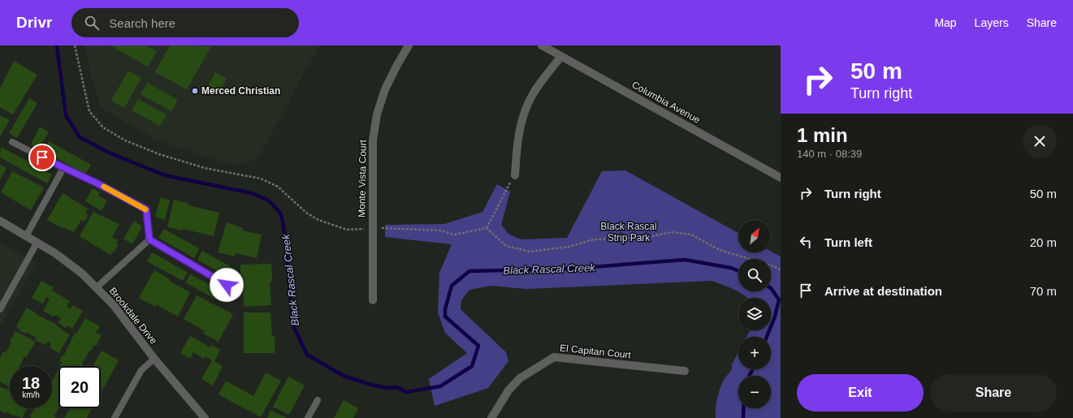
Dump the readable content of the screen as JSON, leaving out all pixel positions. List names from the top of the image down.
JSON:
{
  "streets": {
    "street": [
      "Columbia Avenue",
      "Monte Vista Court",
      "Brookdale Drive",
      "El Capitan Court"
    ]
  },
  "water": ["Black Rascal Creek"],
  "parks": ["Black Rascal Strip Park"],
  "places": ["Merced Christian"],
  "north": "top right",
  "page": {
    "header": "Drivr",
    "search": "Search here",
    "nav": ["Map", "Layers", "Share"],
    "turn": ["50 m", "Turn right"],
    "heading": ["1 min", "140 m · 08:39"],
    "list": [
      {
        "name": "Turn right",
        "value": "50 m"
      },
      {
        "name": "Turn left",
        "value": "20 m"
      },
      {
        "name": "Arrive at destination",
        "value": "70 m"
      }
    ],
    "map_buttons": ["+", "−"],
    "speed": "18 km/h",
    "limit": "20",
    "buttons": ["Exit", "Share"]
  }
}
